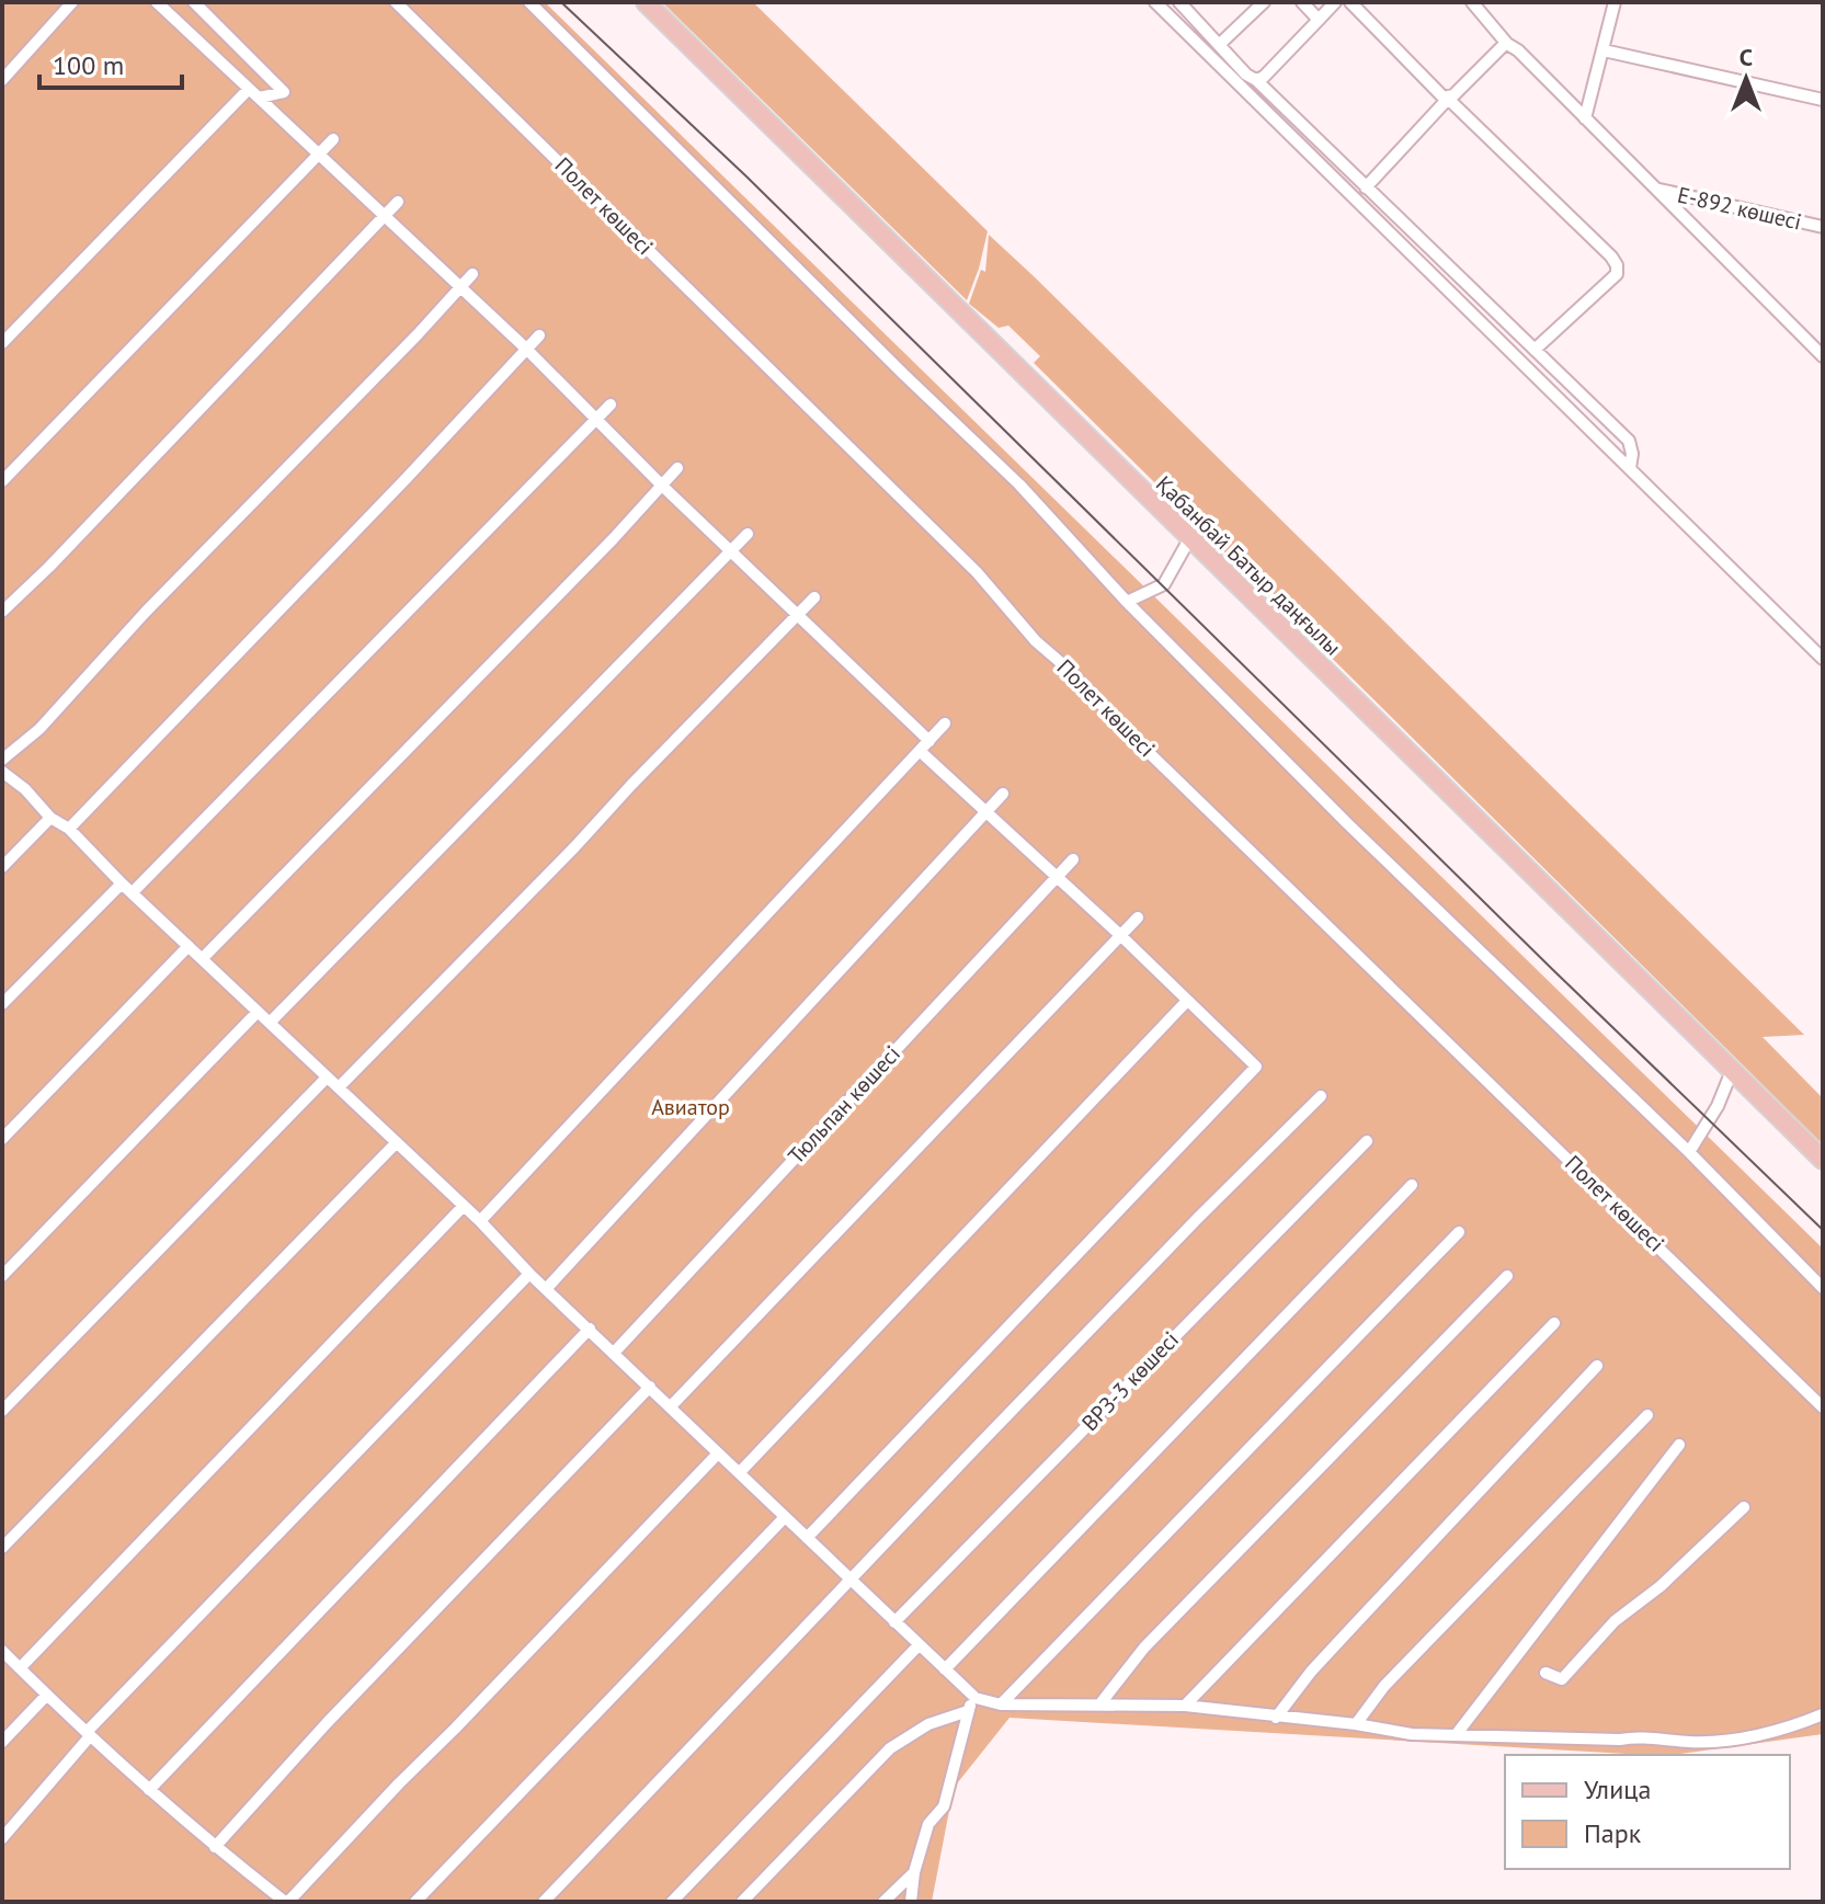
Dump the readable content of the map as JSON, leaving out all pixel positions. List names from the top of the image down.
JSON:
{
  "streets": {
    "main road": ["Қабанбай Батыр даңғылы"],
    "street": [
      "Полет көшесі",
      "Е-892 көшесі",
      "Тюльпан көшесі",
      "ВРЗ-3 көшесі"
    ]
  },
  "parks": ["Авиатор"],
  "legend": ["Улица", "Парк"],
  "scale_bar": "100 m",
  "north": "top"
}
